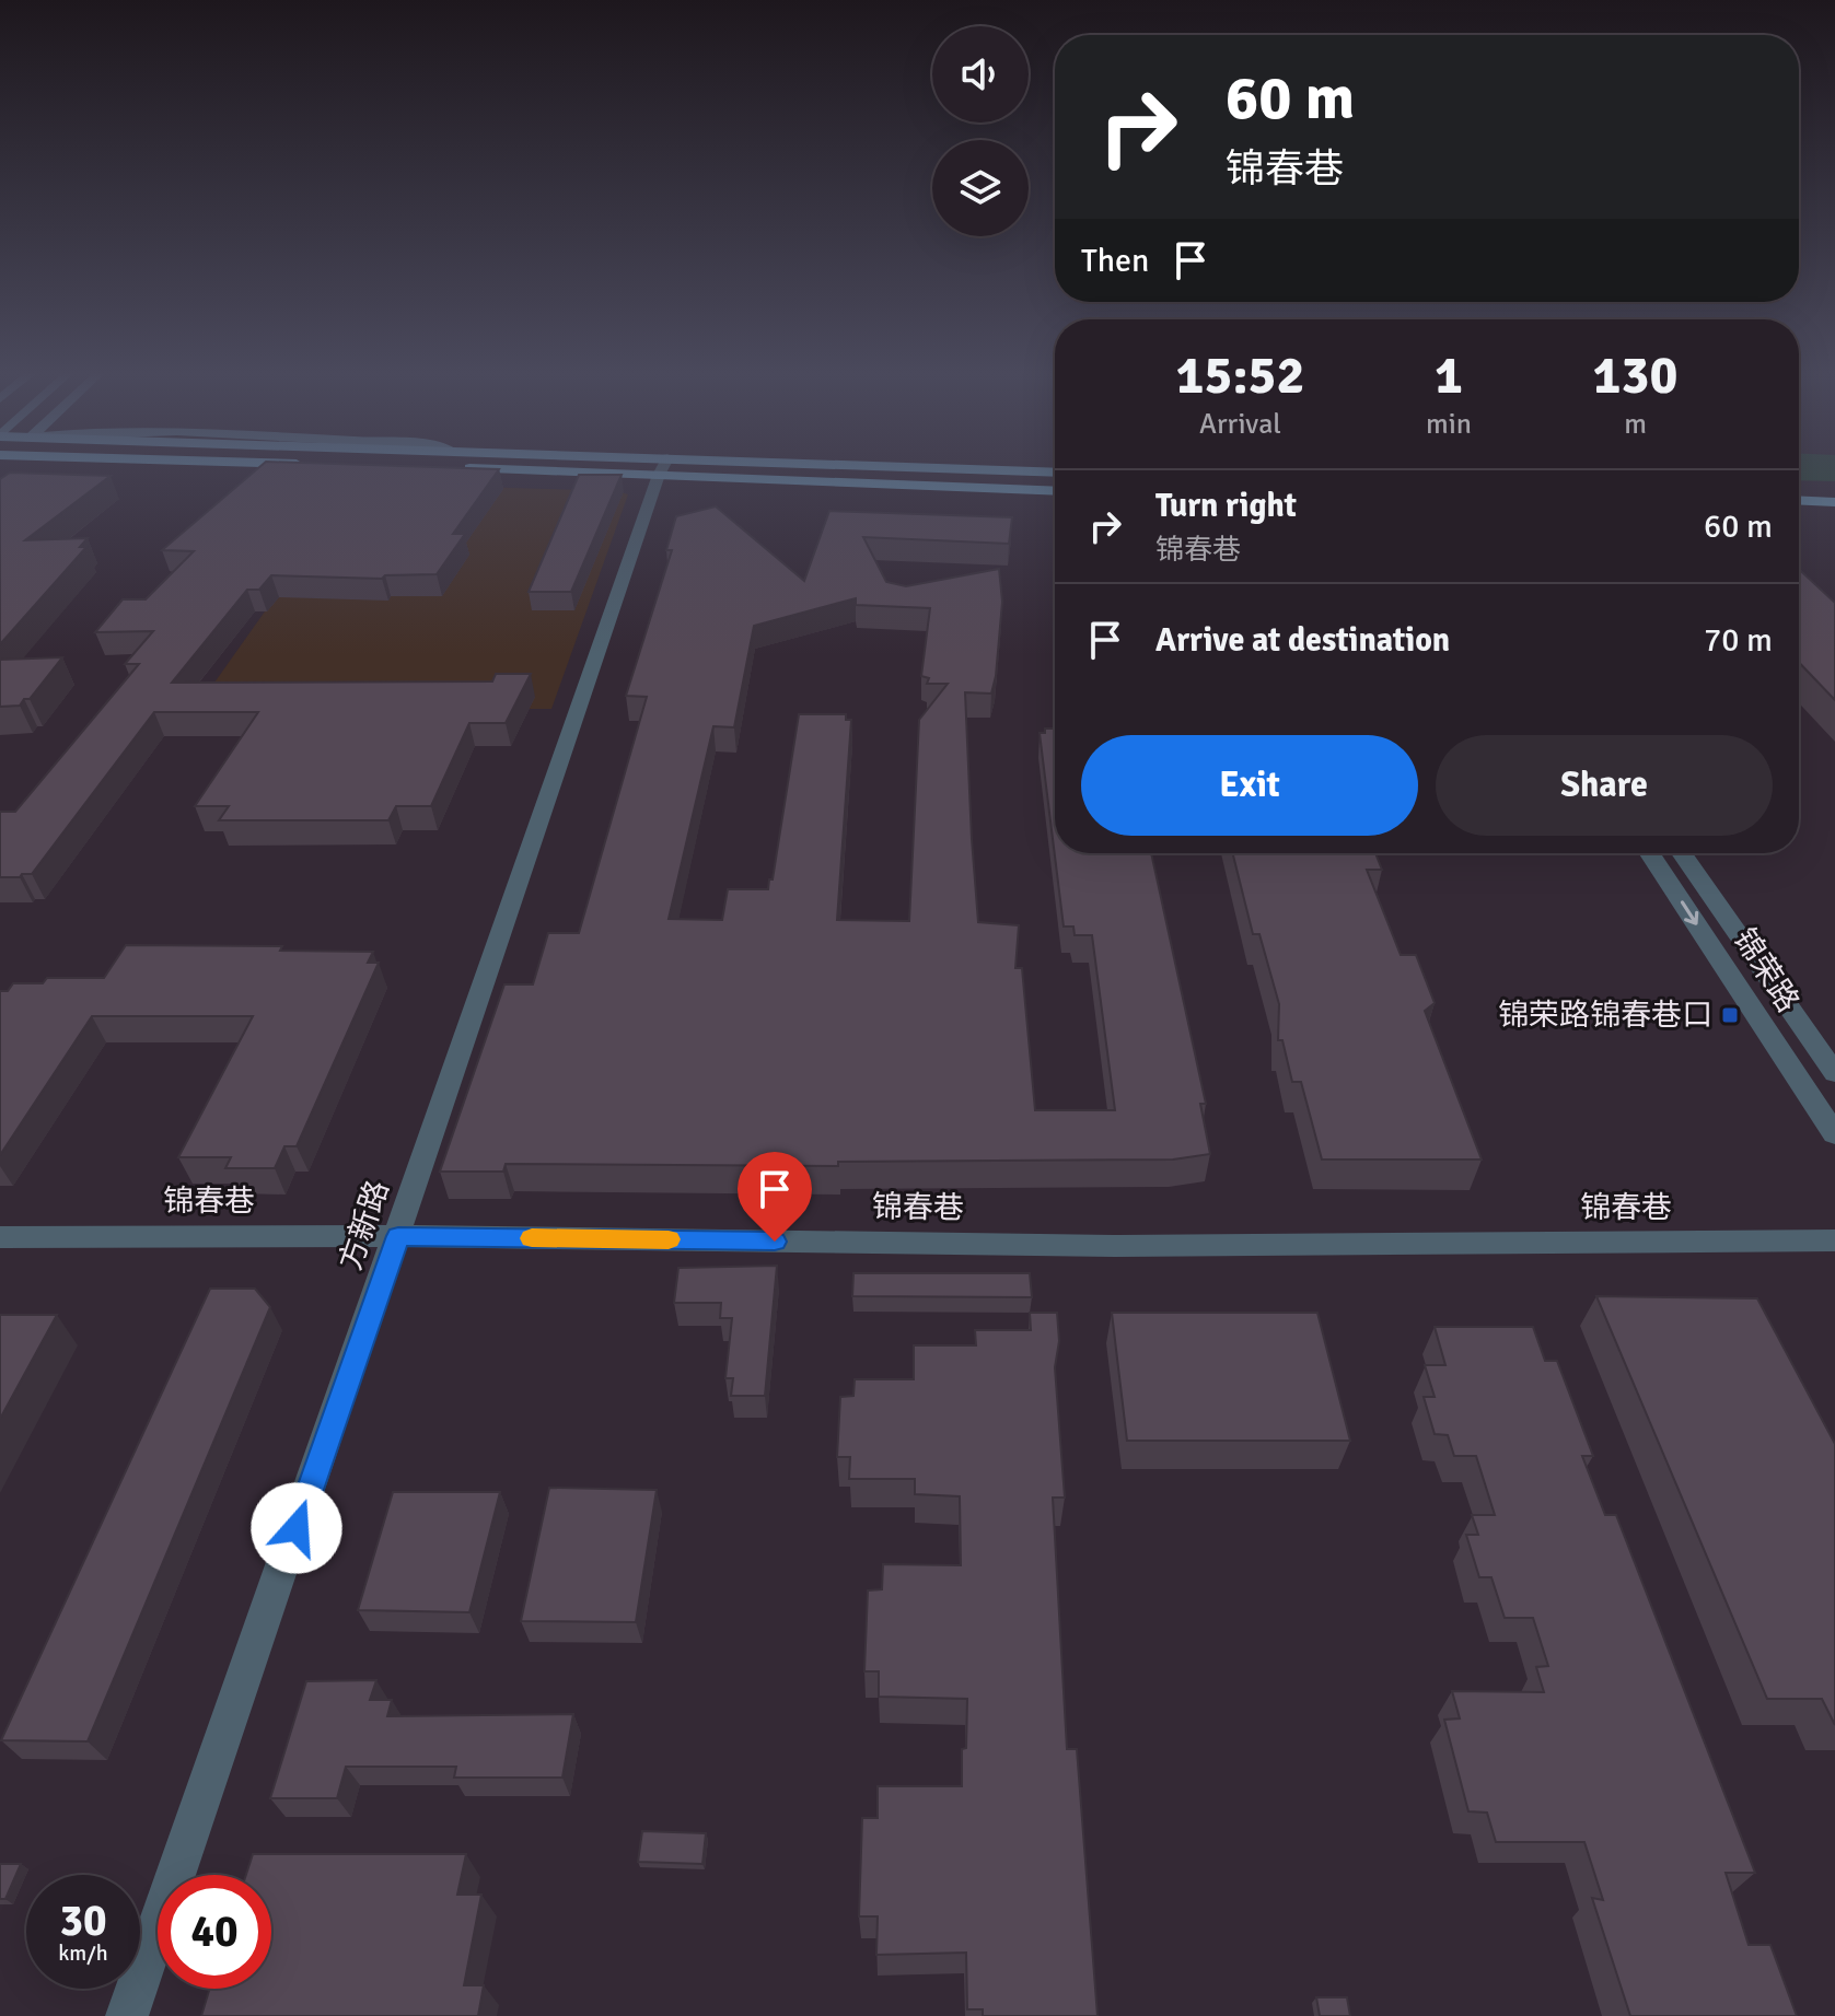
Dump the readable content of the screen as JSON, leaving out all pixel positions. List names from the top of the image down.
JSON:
{
  "streets": {
    "street": ["锦荣路", "锦春巷", "方新路"]
  },
  "crossings": [
    ["锦春巷", "方新路"]
  ],
  "places": {
    "transit": ["锦荣路锦春巷口"]
  },
  "page": {
    "turn": ["60 m", "锦春巷"],
    "then": "Then",
    "eta": [
      "15:52",
      "Arrival",
      "1",
      "min",
      "130",
      "m"
    ],
    "list": [
      {
        "name": "Turn right",
        "note": "锦春巷",
        "value": "60 m"
      },
      {
        "name": "Arrive at destination",
        "value": "70 m"
      }
    ],
    "buttons": ["Exit", "Share"],
    "speed": "30 km/h",
    "limit": "40"
  }
}
